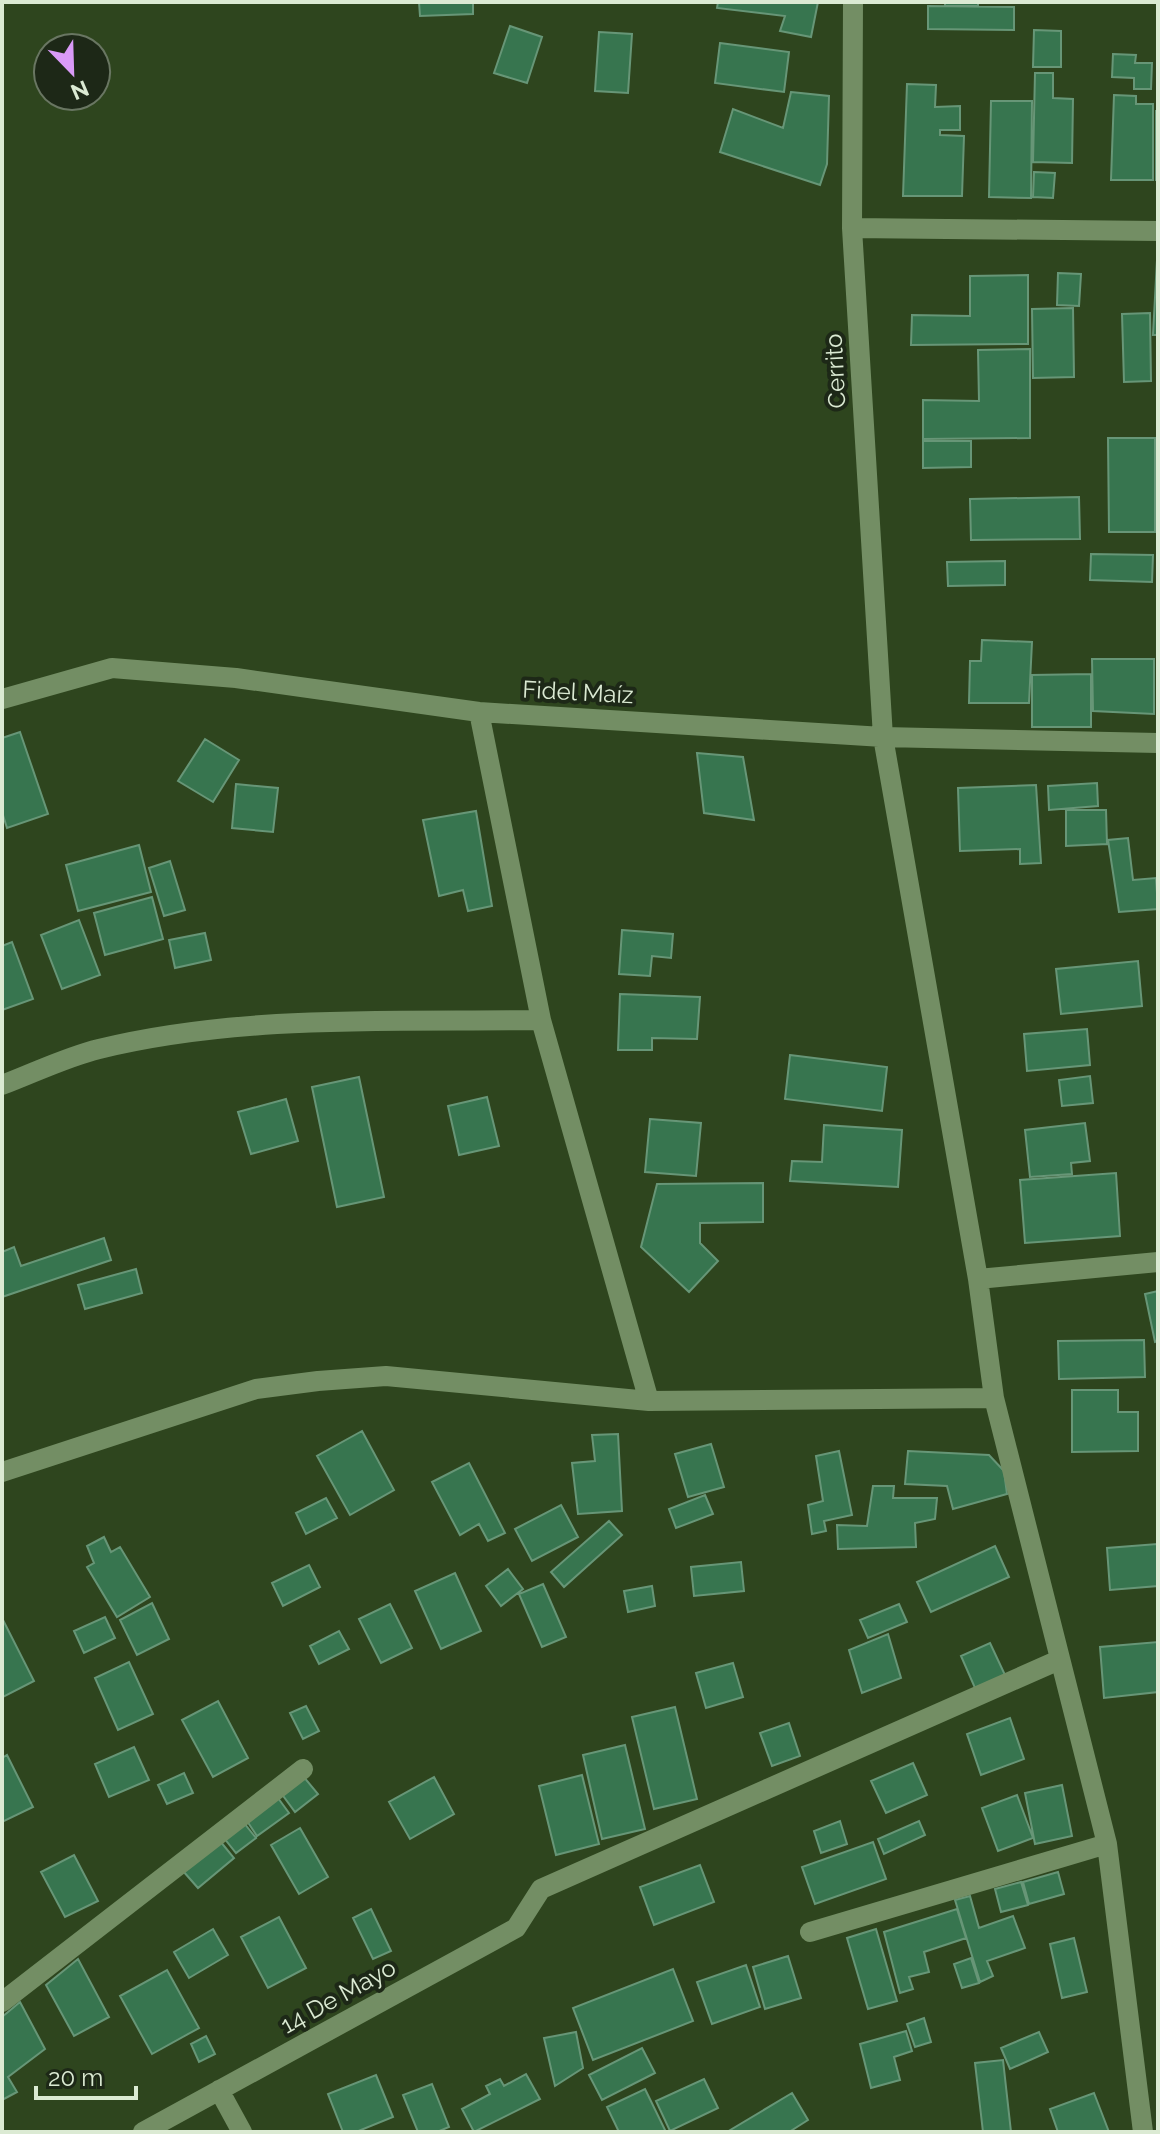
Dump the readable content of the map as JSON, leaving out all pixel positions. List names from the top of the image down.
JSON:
{
  "streets": {
    "street": ["Cerrito", "Fidel Maíz", "14 De Mayo"]
  },
  "crossings": [
    ["Cerrito", "Fidel Maíz"],
    ["Cerrito", "14 De Mayo"]
  ],
  "scale_bar": "20 m",
  "north": "bottom right"
}
